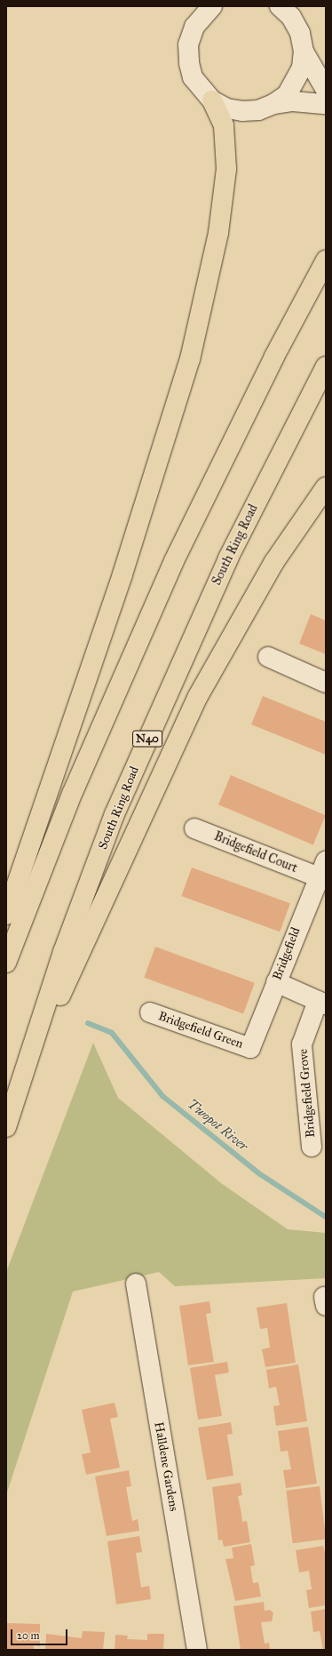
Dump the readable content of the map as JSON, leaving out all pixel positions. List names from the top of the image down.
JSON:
{
  "streets": {
    "highway": ["South Ring Road", "N40"],
    "street": [
      "Bridgefield Court",
      "Bridgefield",
      "Bridgefield Green",
      "Bridgefield Grove",
      "Halldene Gardens"
    ]
  },
  "crossings": [
    ["Bridgefield Court", "Bridgefield"],
    ["Bridgefield", "Bridgefield Green"],
    ["Bridgefield", "Bridgefield Grove"]
  ],
  "water": ["Twopot River"],
  "scale_bar": "20 m"
}
